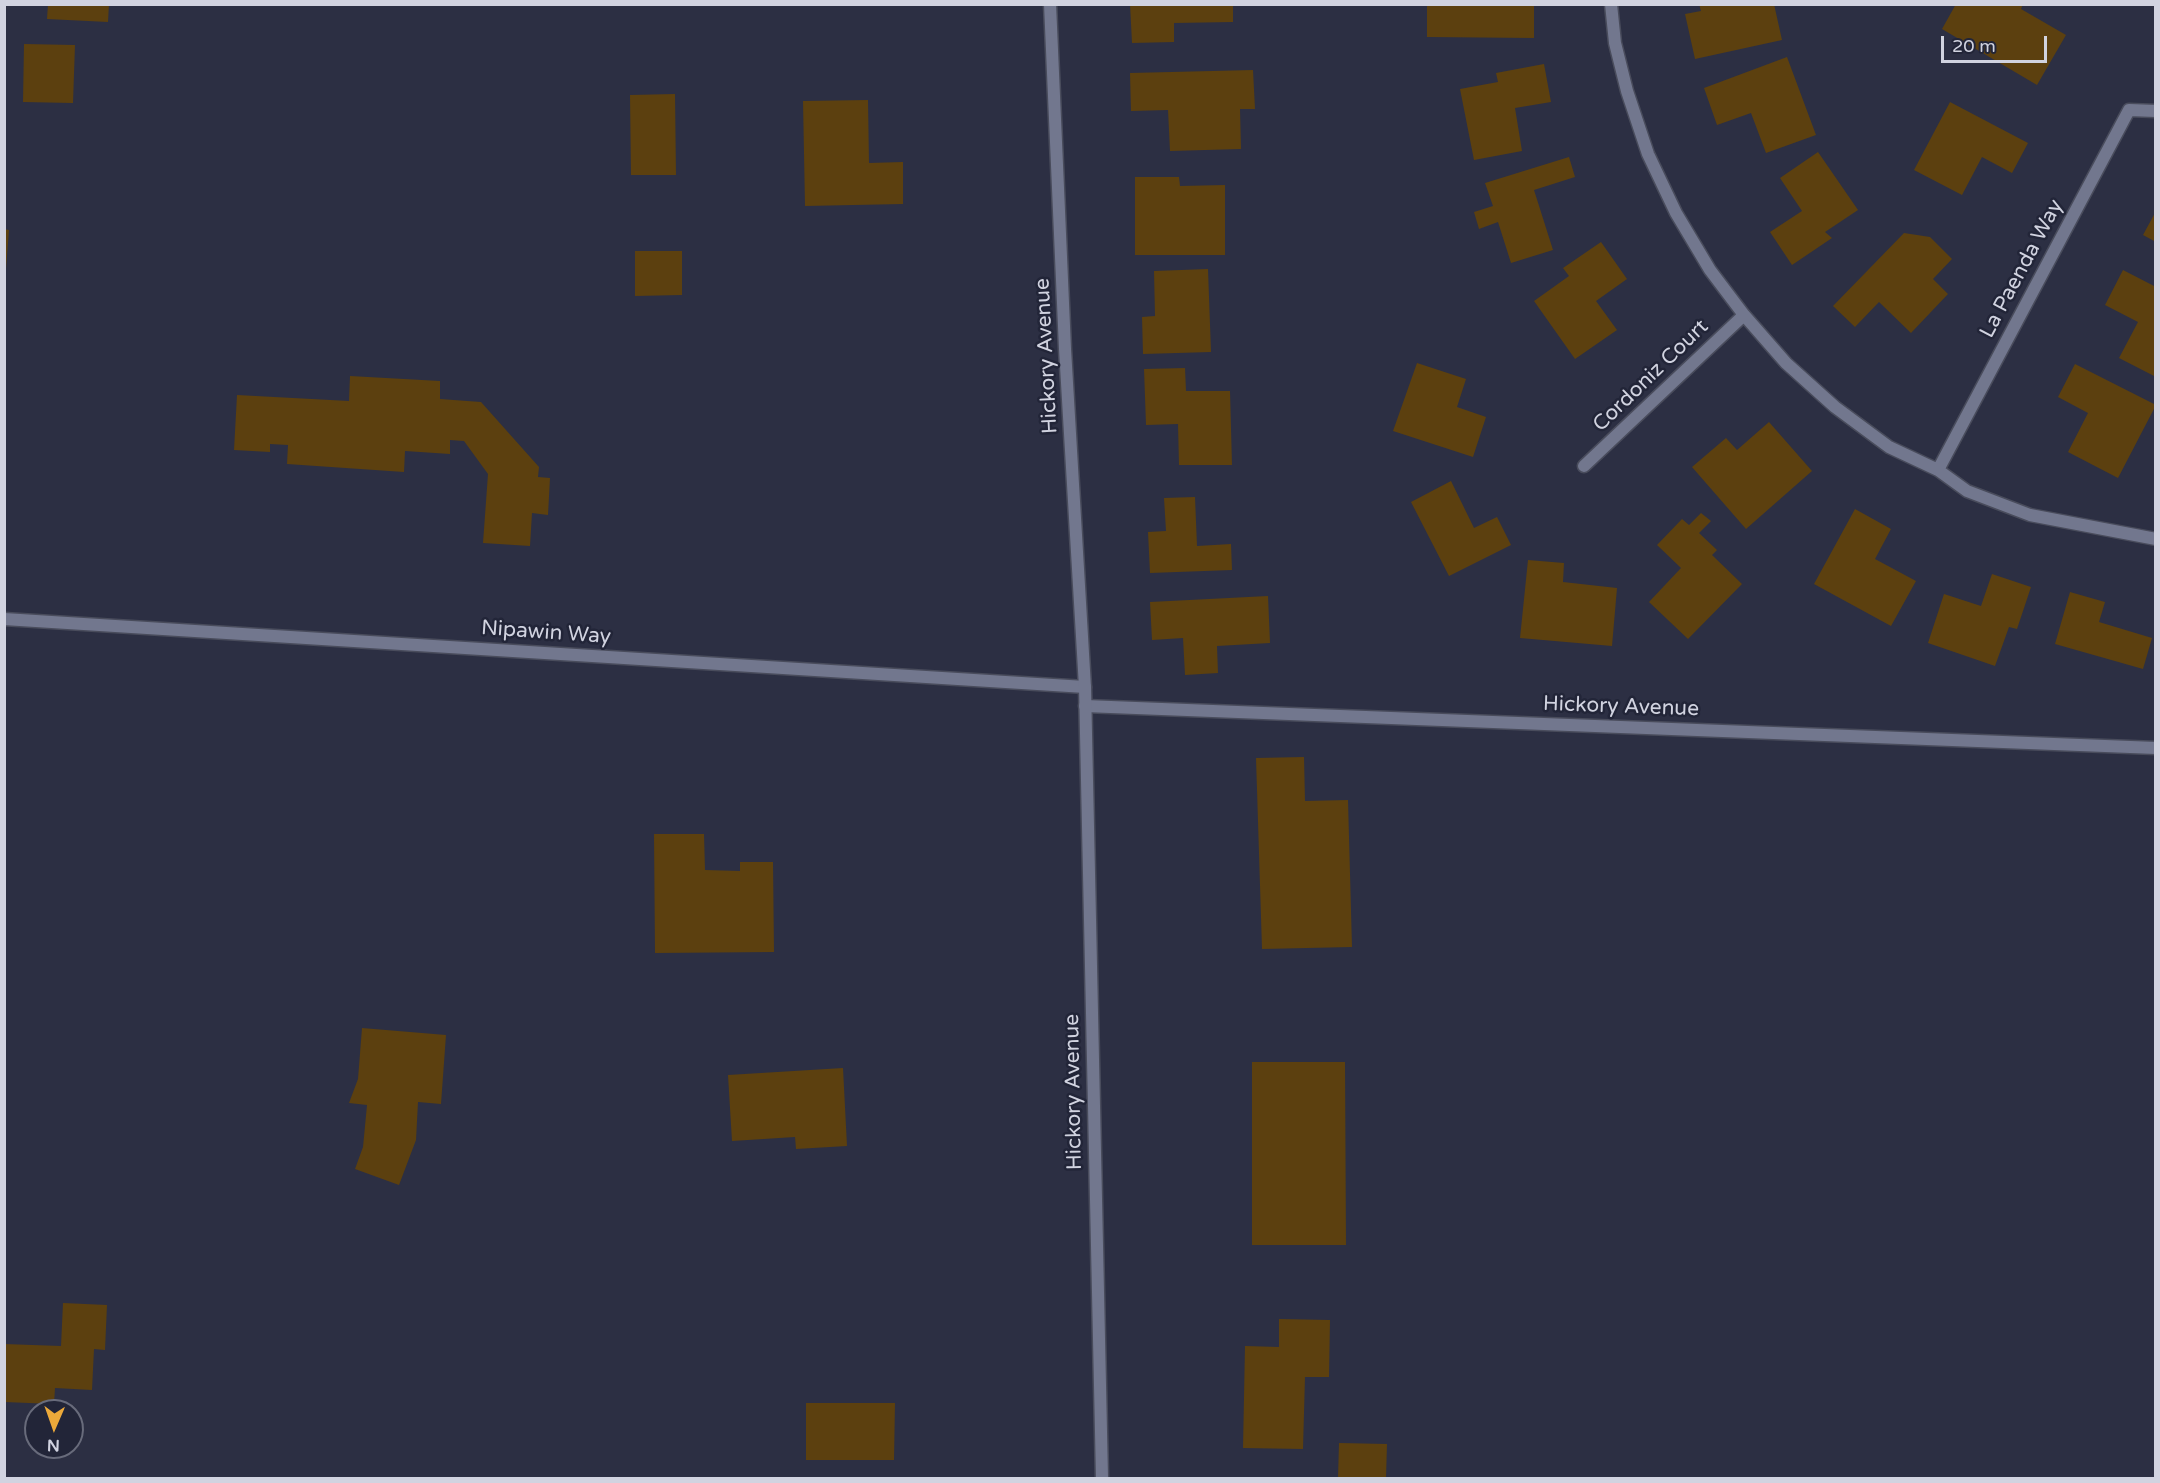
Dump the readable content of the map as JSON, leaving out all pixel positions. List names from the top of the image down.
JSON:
{
  "streets": {
    "street": [
      "La Paenda Way",
      "Hickory Avenue",
      "Cordoniz Court",
      "Nipawin Way"
    ]
  },
  "crossings": [
    ["Hickory Avenue", "Nipawin Way"]
  ],
  "scale_bar": "20 m",
  "north": "bottom"
}
